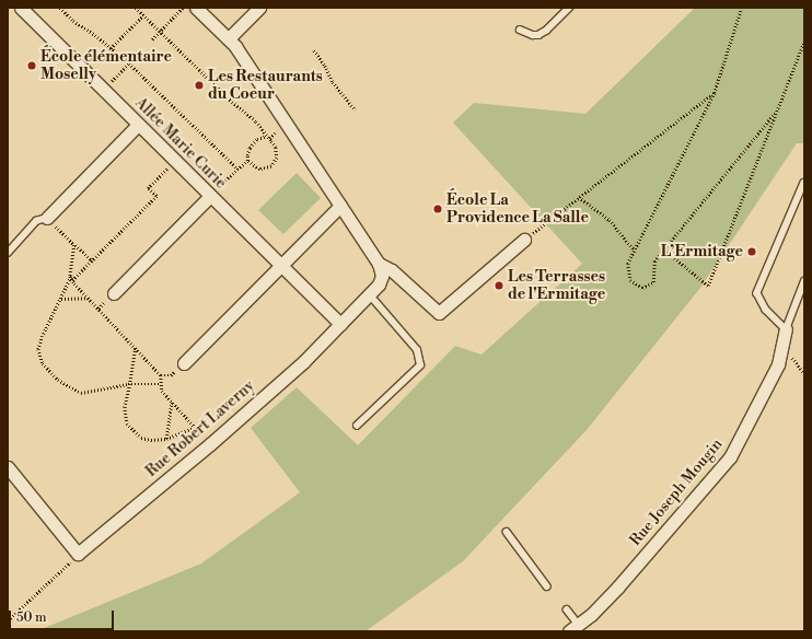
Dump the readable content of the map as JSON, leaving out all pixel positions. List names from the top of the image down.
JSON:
{
  "streets": {
    "street": ["Allée Marie Curie", "Rue Robert Laverny", "Rue Joseph Mougin"]
  },
  "crossings": [
    ["Allée Marie Curie", "Rue Robert Laverny"]
  ],
  "places": [
    "École élémentaire Moselly",
    "Les Restaurants du Coeur",
    "École La Providence La Salle",
    "L’Ermitage",
    "Les Terrasses de l'Ermitage"
  ],
  "scale_bar": "50 m"
}
